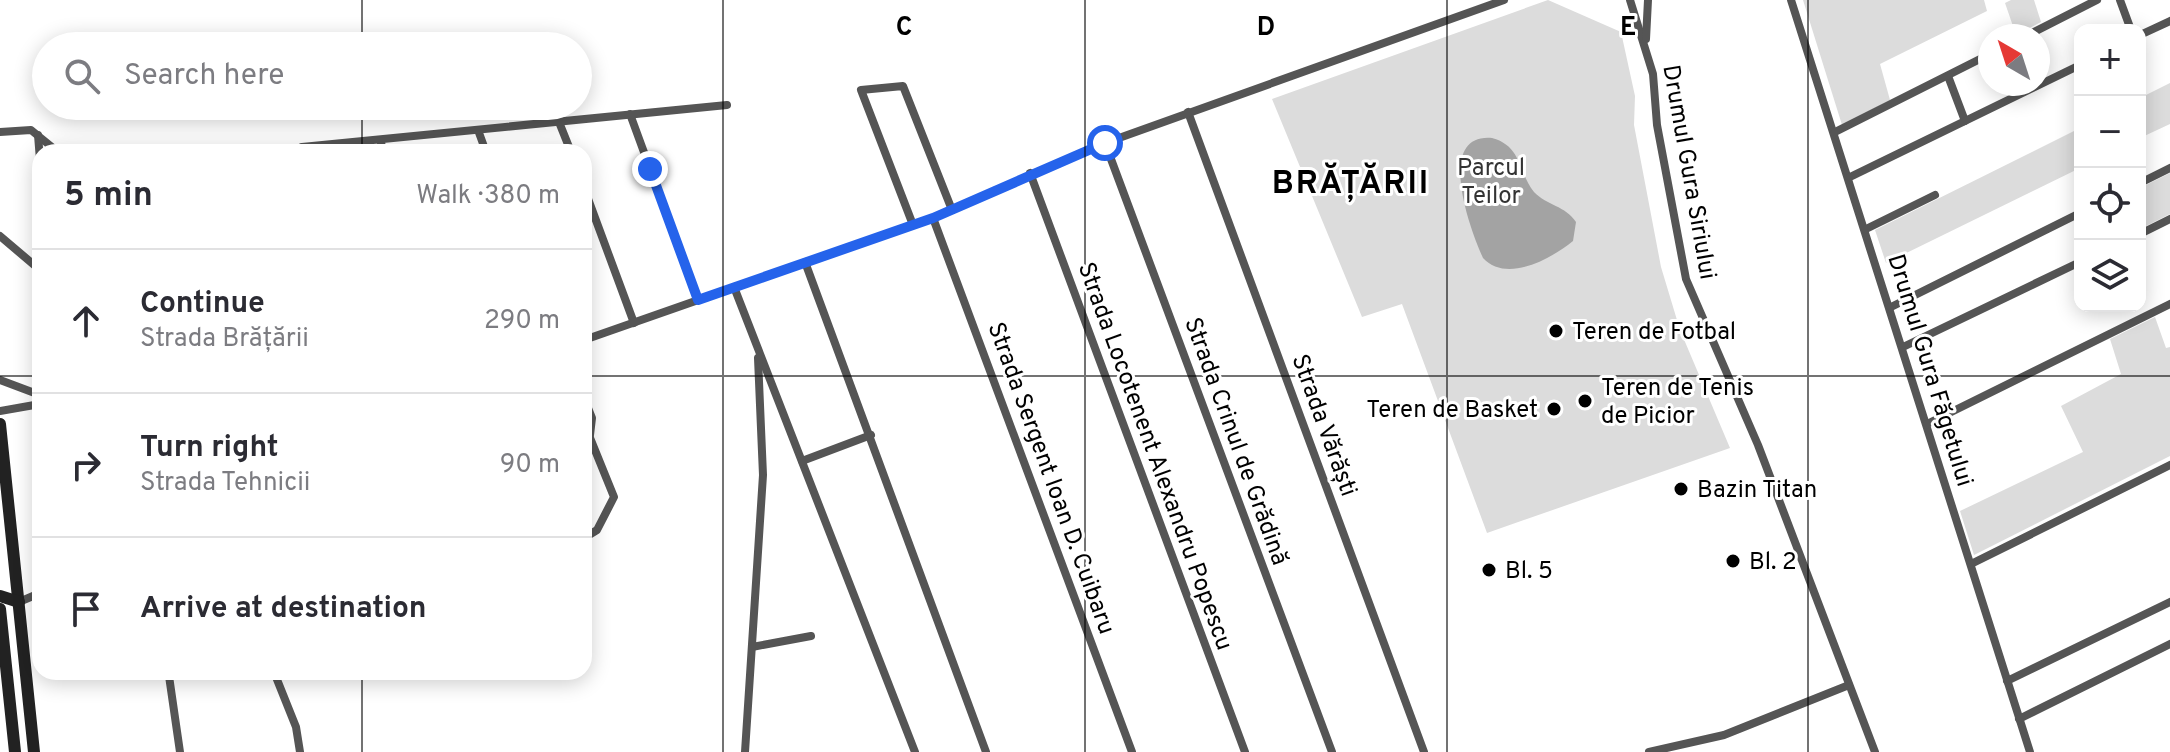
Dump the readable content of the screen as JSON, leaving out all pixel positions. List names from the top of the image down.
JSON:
{
  "streets": {
    "street": [
      "Drumul Gura Siriului",
      "Drumul Gura Făgetului",
      "Strada Vărăști",
      "Strada Crinul de Grădină",
      "Strada Locotenent Alexandru Popescu",
      "Strada Sergent Ioan D. Cuibaru"
    ]
  },
  "districts": ["BRĂȚĂRII"],
  "parks": ["Parcul Teilor"],
  "places": [
    "Teren de Fotbal",
    "Teren de Tenis de Picior",
    "Teren de Basket",
    "Bazin Titan",
    "Bl. 2",
    "Bl. 5"
  ],
  "north": "top left",
  "page": {
    "map_buttons": ["+", "−"],
    "search": "Search here",
    "heading": ["5 min", "Walk · 380 m"],
    "list": [
      ["Continue", "Strada Brățării", "290 m"],
      ["Turn right", "Strada Tehnicii", "90 m"],
      "Arrive at destination"
    ]
  },
  "grid": {
    "columns": ["C", "D", "E"]
  }
}
